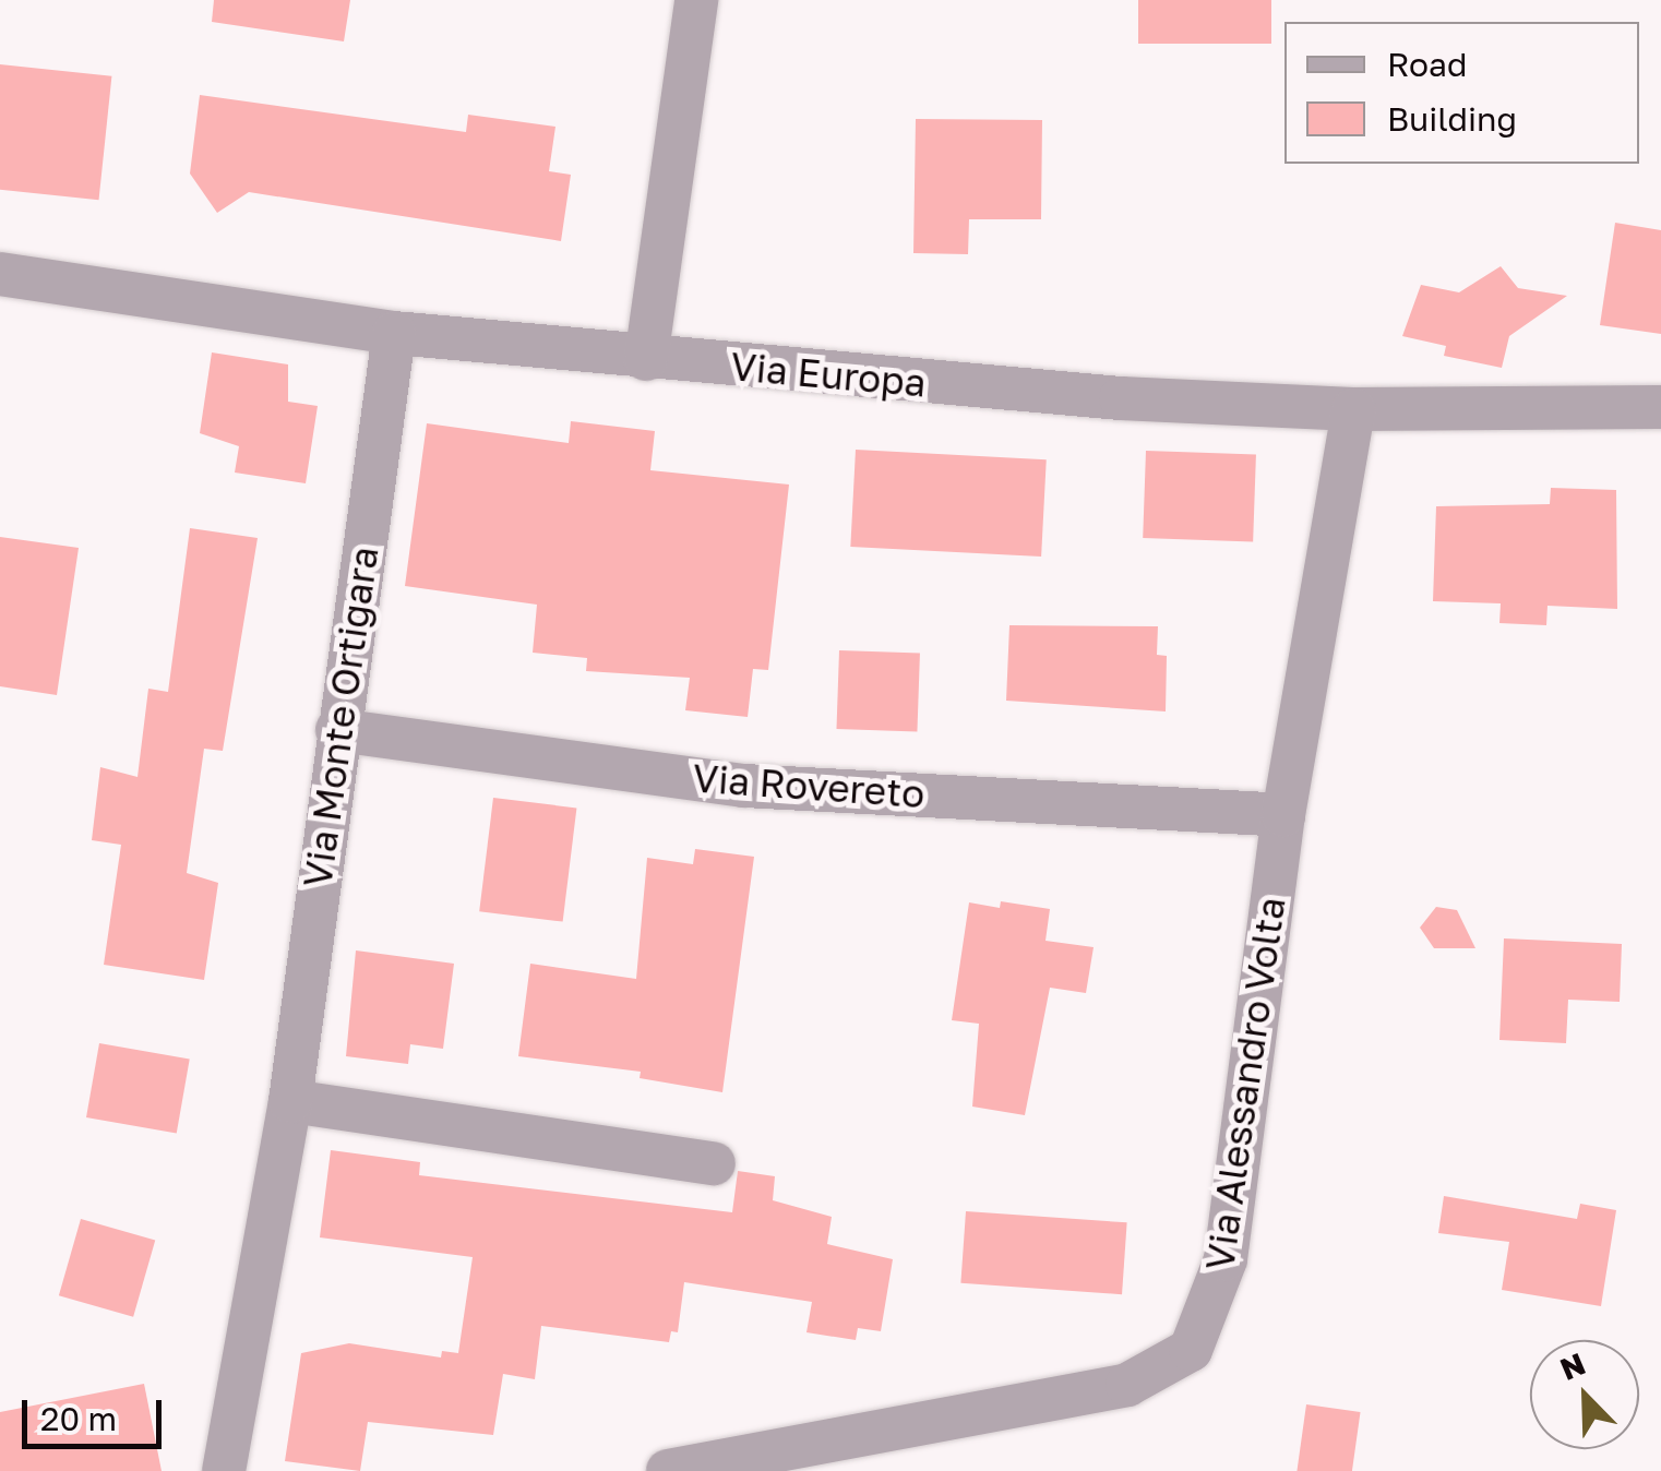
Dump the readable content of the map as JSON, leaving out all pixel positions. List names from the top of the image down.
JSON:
{
  "streets": {
    "street": [
      "Via Europa",
      "Via Monte Ortigara",
      "Via Rovereto",
      "Via Alessandro Volta"
    ]
  },
  "crossings": [
    ["Via Europa", "Via Monte Ortigara"],
    ["Via Europa", "Via Alessandro Volta"],
    ["Via Monte Ortigara", "Via Rovereto"],
    ["Via Rovereto", "Via Alessandro Volta"]
  ],
  "legend": ["Road", "Building"],
  "scale_bar": "20 m",
  "north": "top left"
}
